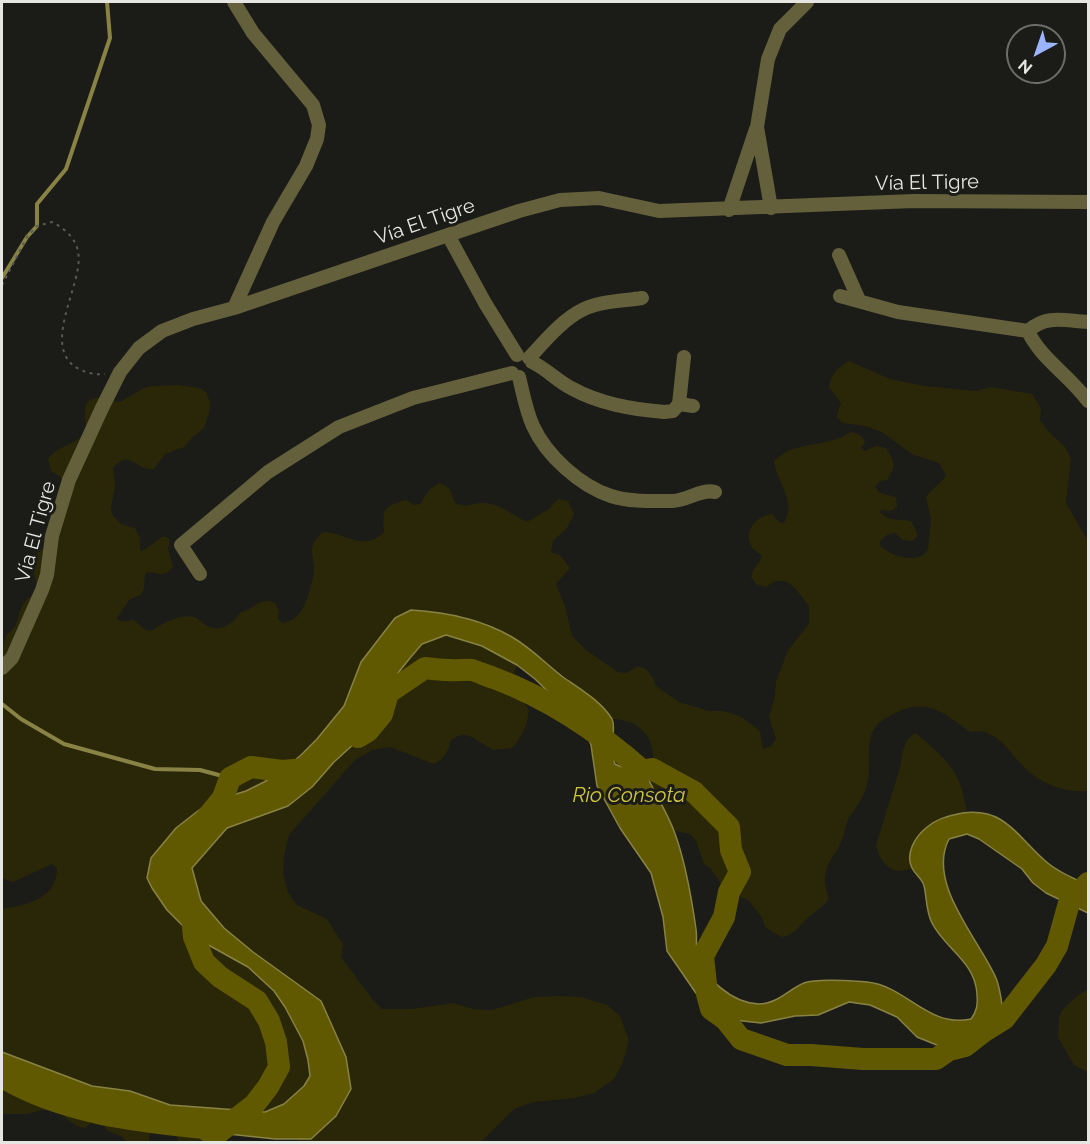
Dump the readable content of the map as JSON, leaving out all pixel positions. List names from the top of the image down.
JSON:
{
  "streets": {
    "street": ["Vía El Tigre"]
  },
  "water": ["Rio Consota"],
  "north": "bottom left"
}
